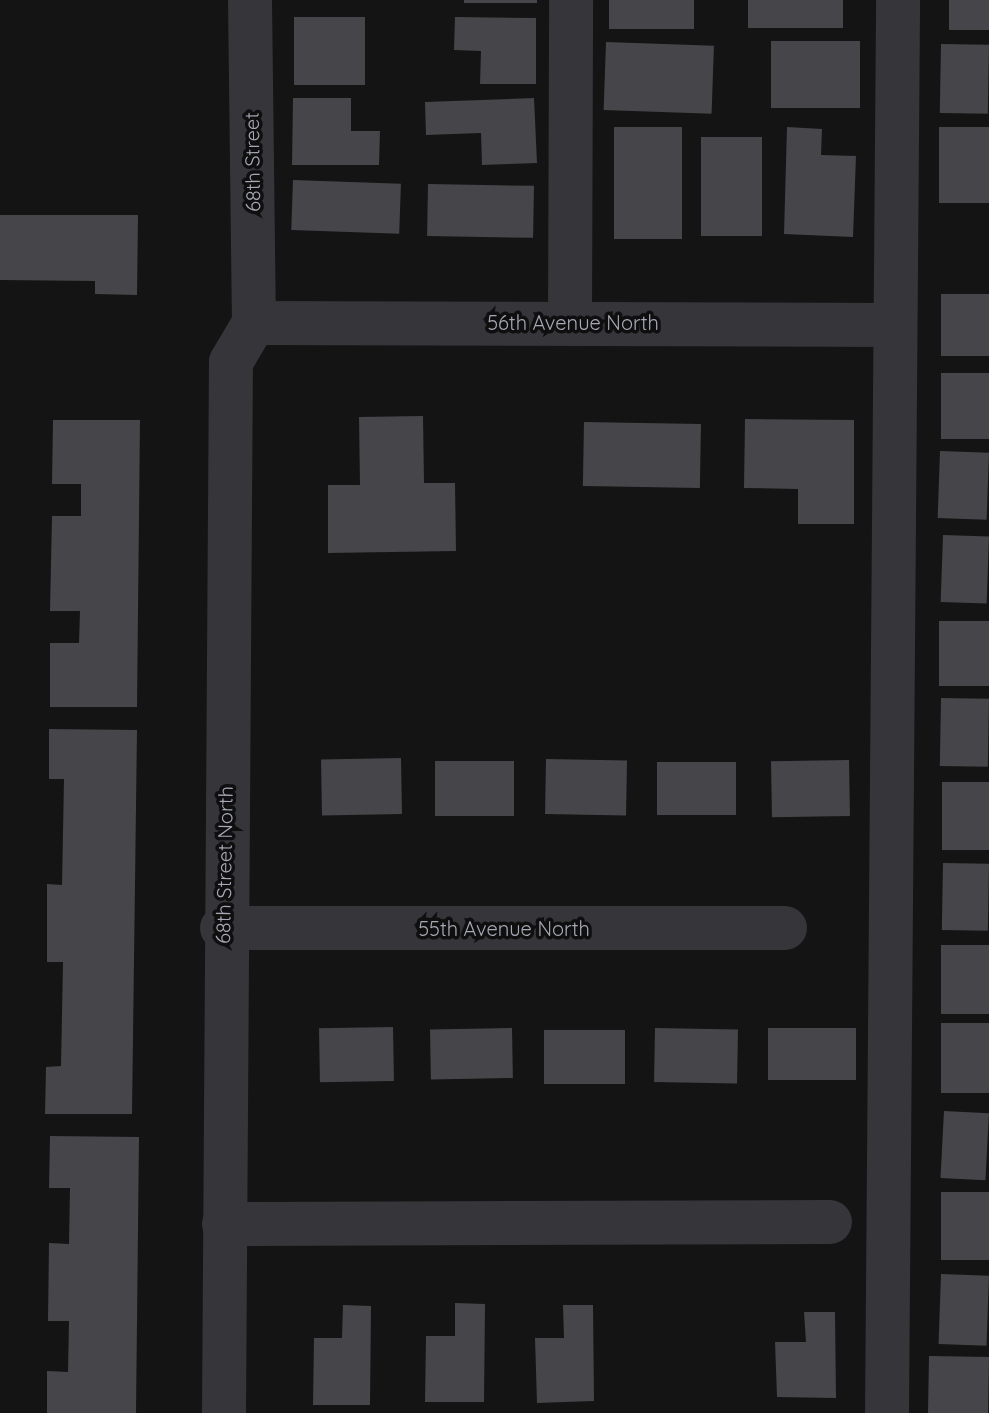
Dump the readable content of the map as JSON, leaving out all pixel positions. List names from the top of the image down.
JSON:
{
  "streets": {
    "street": [
      "68th Street",
      "56th Avenue North",
      "68th Street North",
      "55th Avenue North"
    ]
  },
  "crossings": [
    ["68th Street", "56th Avenue North"],
    ["68th Street", "68th Street North"],
    ["56th Avenue North", "68th Street North"],
    ["68th Street North", "55th Avenue North"]
  ]
}
